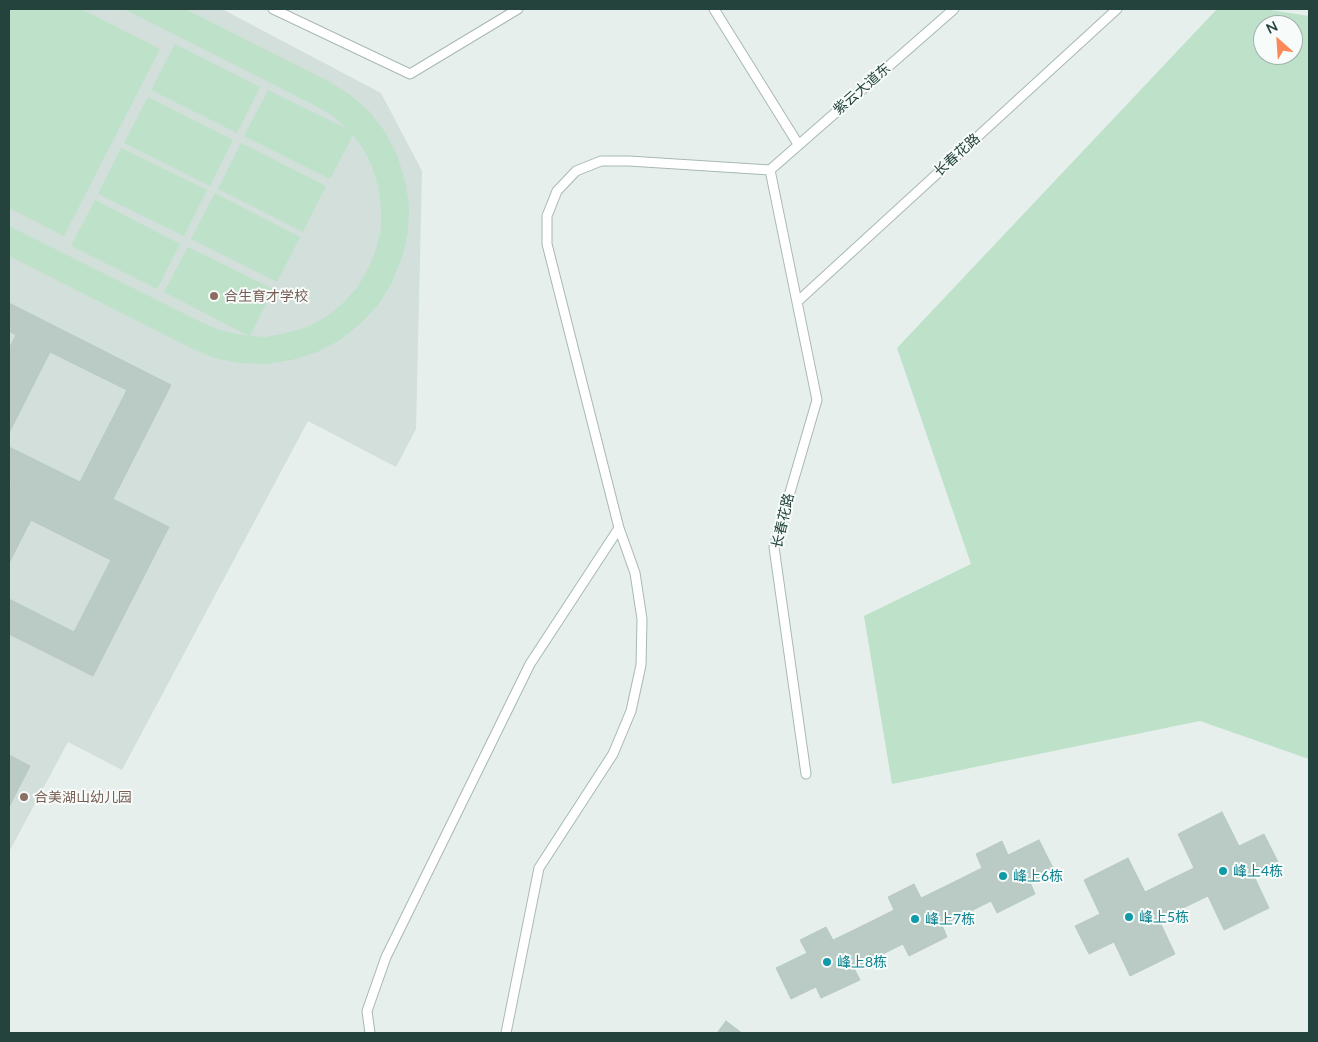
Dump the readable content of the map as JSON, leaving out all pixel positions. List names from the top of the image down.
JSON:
{
  "streets": {
    "lane": ["紫云大道东", "长春花路"]
  },
  "crossings": [
    ["紫云大道东", "长春花路"]
  ],
  "places": [
    "合生育才学校",
    "合美湖山幼儿园",
    "峰上4栋",
    "峰上6栋",
    "峰上5栋",
    "峰上7栋",
    "峰上8栋"
  ],
  "north": "top left"
}
